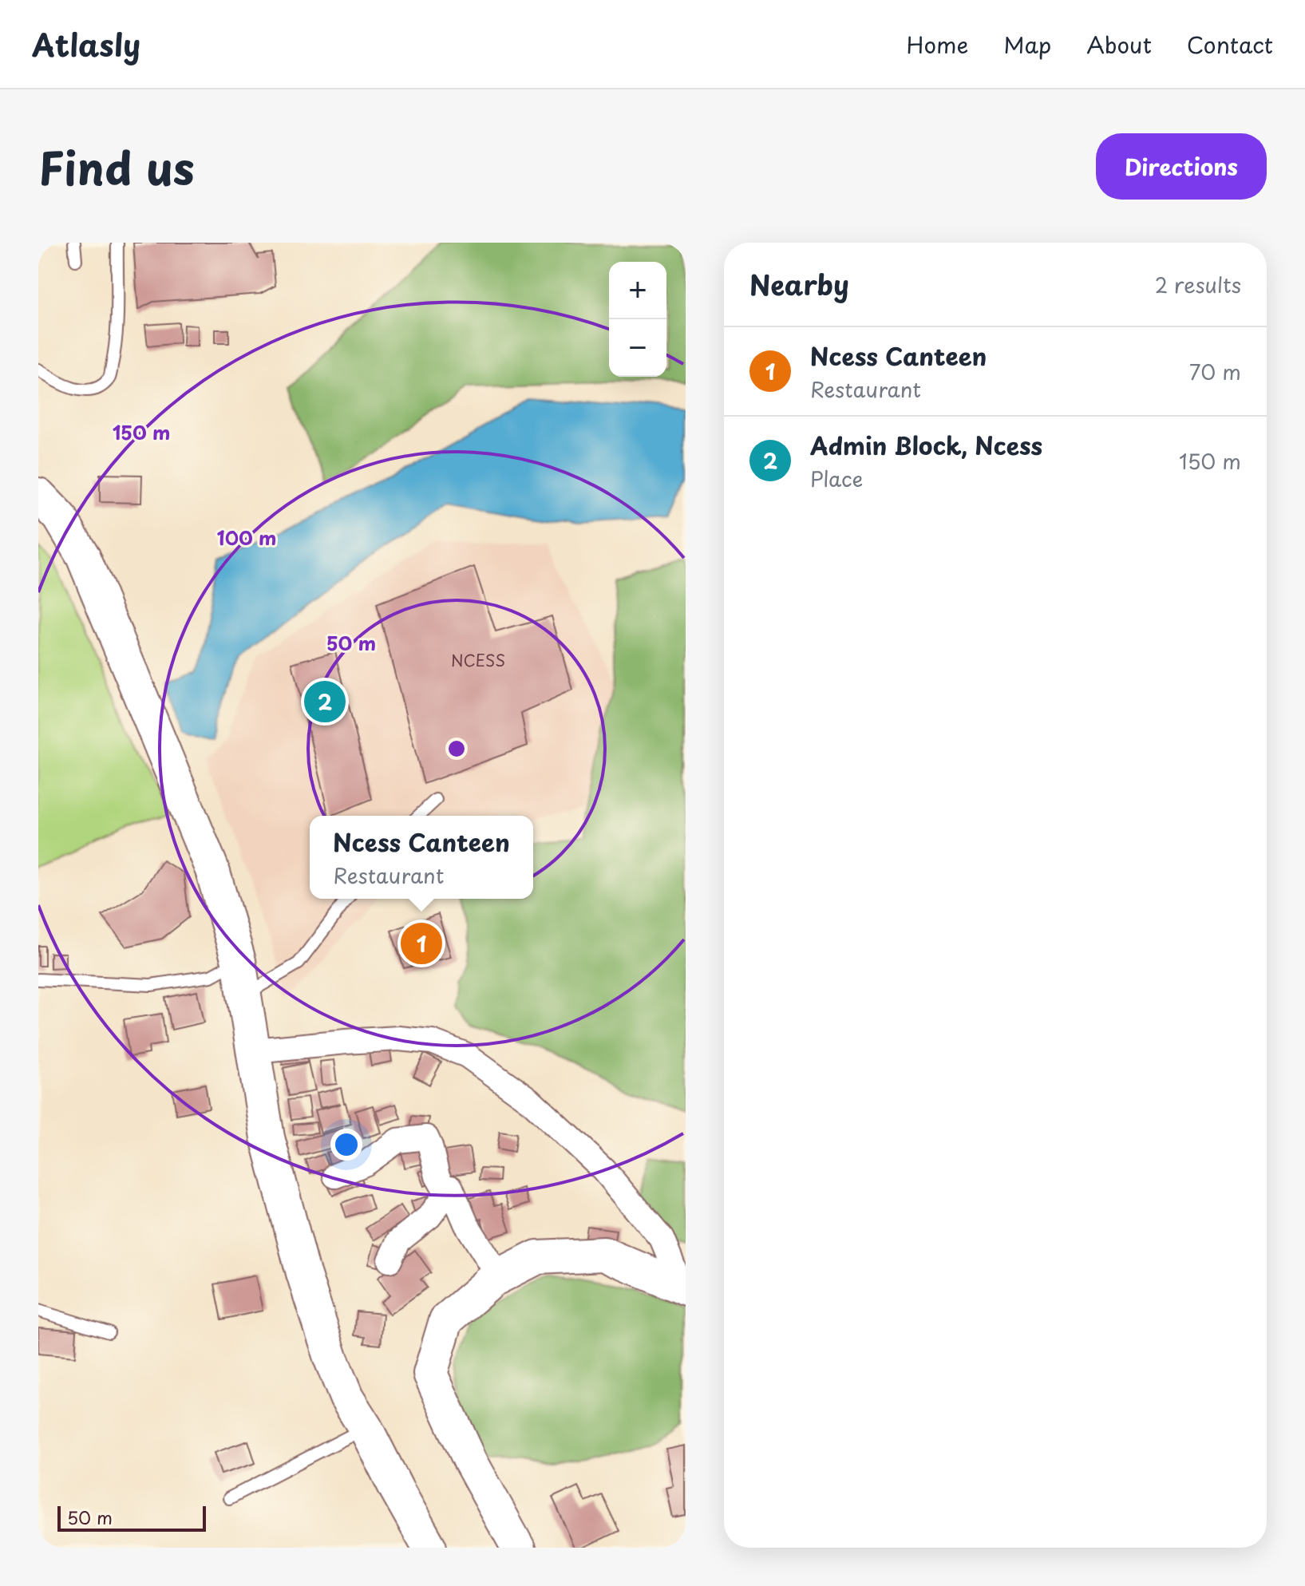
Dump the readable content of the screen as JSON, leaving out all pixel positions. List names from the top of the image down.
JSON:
{
  "house_numbers": ["NCESS"],
  "scale_bar": "50 m",
  "page": {
    "header": "Atlasly",
    "nav": [
      "Home",
      "Map",
      "About",
      "Contact"
    ],
    "title": "Find us",
    "buttons": "Directions",
    "heading": ["Nearby", "2 results"],
    "map_buttons": ["+", "−"],
    "list": [
      {
        "mark": "1",
        "name": "Ncess Canteen",
        "note": "Restaurant",
        "value": "70 m"
      },
      {
        "mark": "2",
        "name": "Admin Block, Ncess",
        "note": "Place",
        "value": "150 m"
      }
    ],
    "pins": ["2", "1"],
    "popup": ["Ncess Canteen", "Restaurant"],
    "scale": "50 m"
  },
  "rings": ["150 m", "100 m", "50 m"]
}
